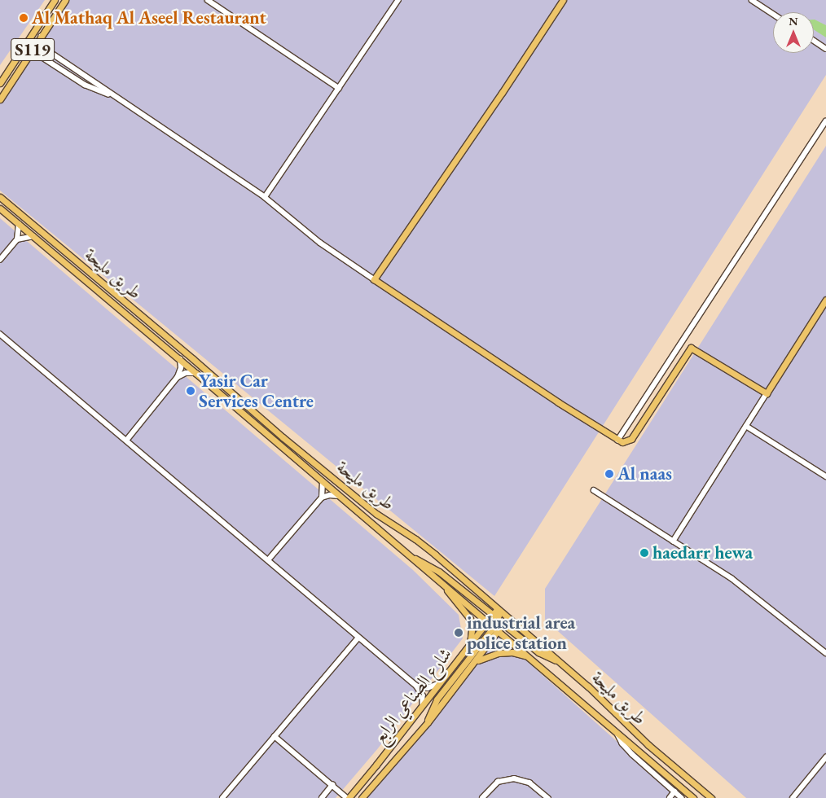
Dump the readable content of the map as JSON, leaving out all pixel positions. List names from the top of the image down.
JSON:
{
  "streets": {
    "main road": ["S119", "طريق مليحة", "شارع الصناعي الرابع"]
  },
  "crossings": [
    ["طريق مليحة", "شارع الصناعي الرابع"]
  ],
  "places": [
    "Al Mathaq Al Aseel Restaurant",
    "Yasir Car Services Centre",
    "Al naas",
    "haedarr hewa",
    "industrial area police station"
  ],
  "north": "top"
}
